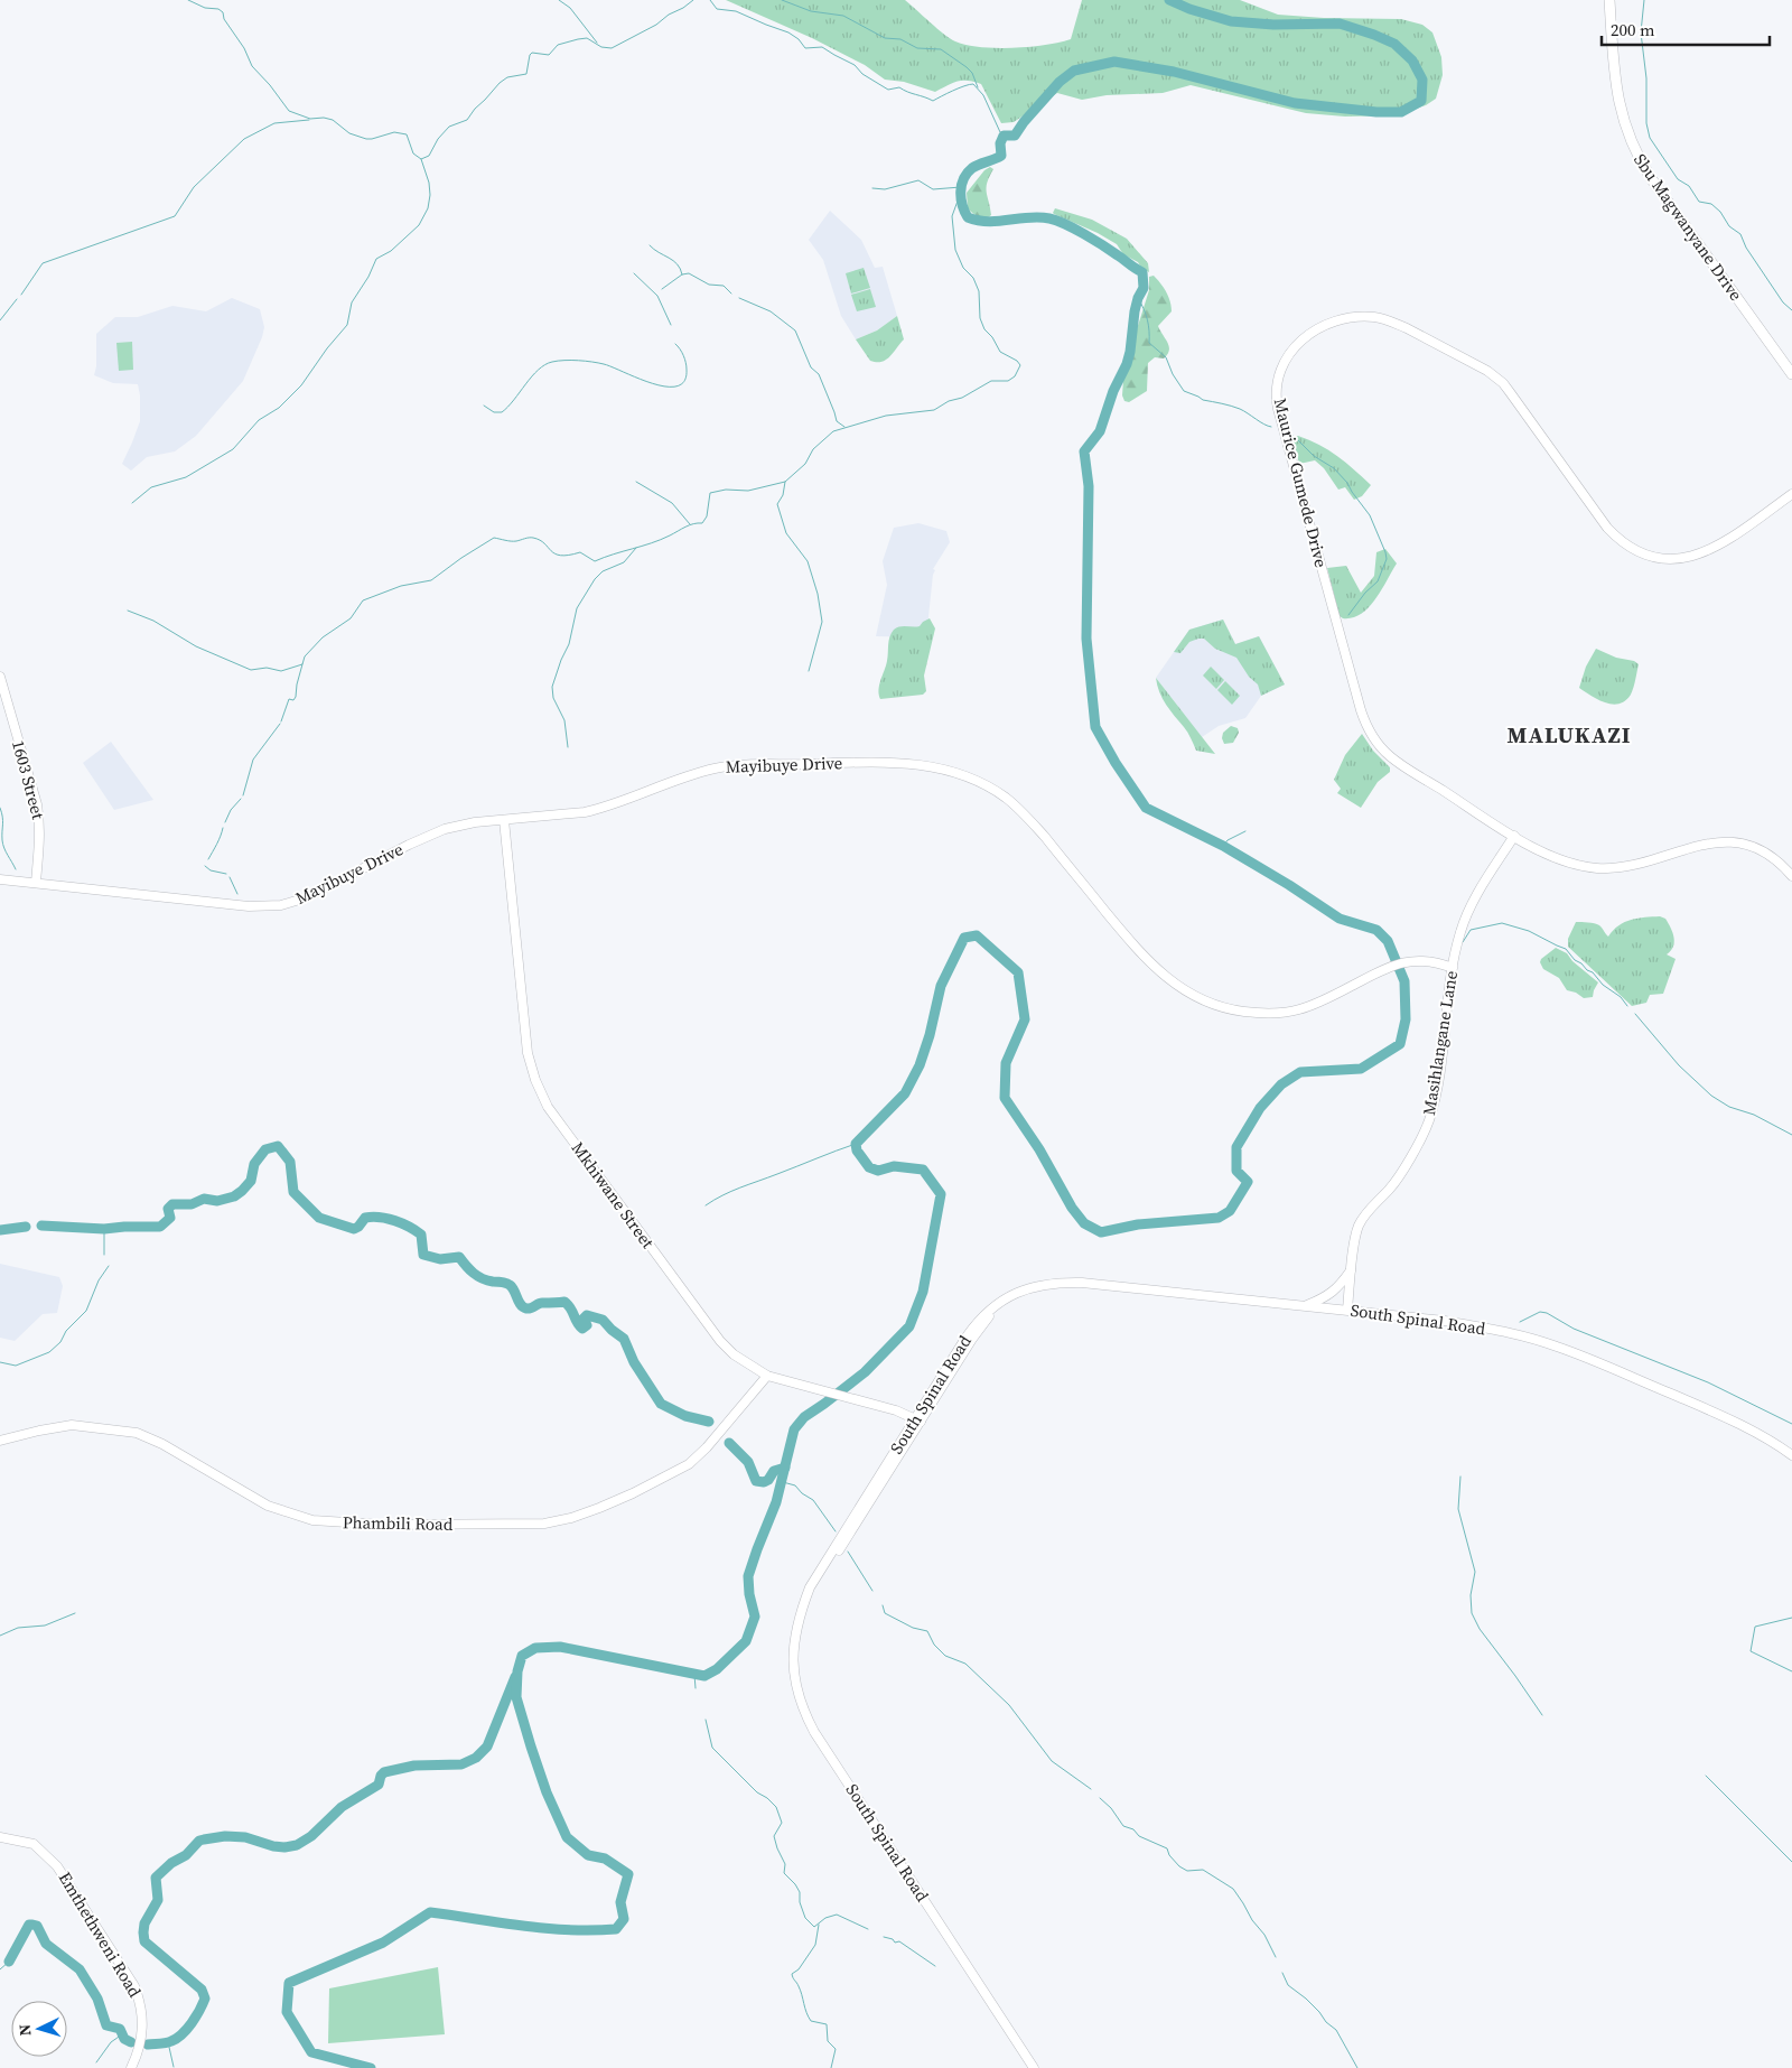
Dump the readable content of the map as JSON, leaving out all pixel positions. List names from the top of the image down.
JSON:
{
  "streets": {
    "main road": ["Sbu Magwanyane Drive"],
    "street": [
      "Maurice Gumede Drive",
      "Mayibuye Drive",
      "1603 Street",
      "Masihlangane Lane",
      "Mkhiwane Street",
      "South Spinal Road",
      "Phambili Road",
      "Emthethweni Road"
    ]
  },
  "crossings": [
    ["Maurice Gumede Drive", "Masihlangane Lane"],
    ["Mayibuye Drive", "1603 Street"],
    ["Mayibuye Drive", "Masihlangane Lane"],
    ["Mayibuye Drive", "Mkhiwane Street"],
    ["Masihlangane Lane", "South Spinal Road"],
    ["Mkhiwane Street", "South Spinal Road"],
    ["Mkhiwane Street", "Phambili Road"]
  ],
  "districts": ["MALUKAZI"],
  "scale_bar": "200 m",
  "north": "left"
}
